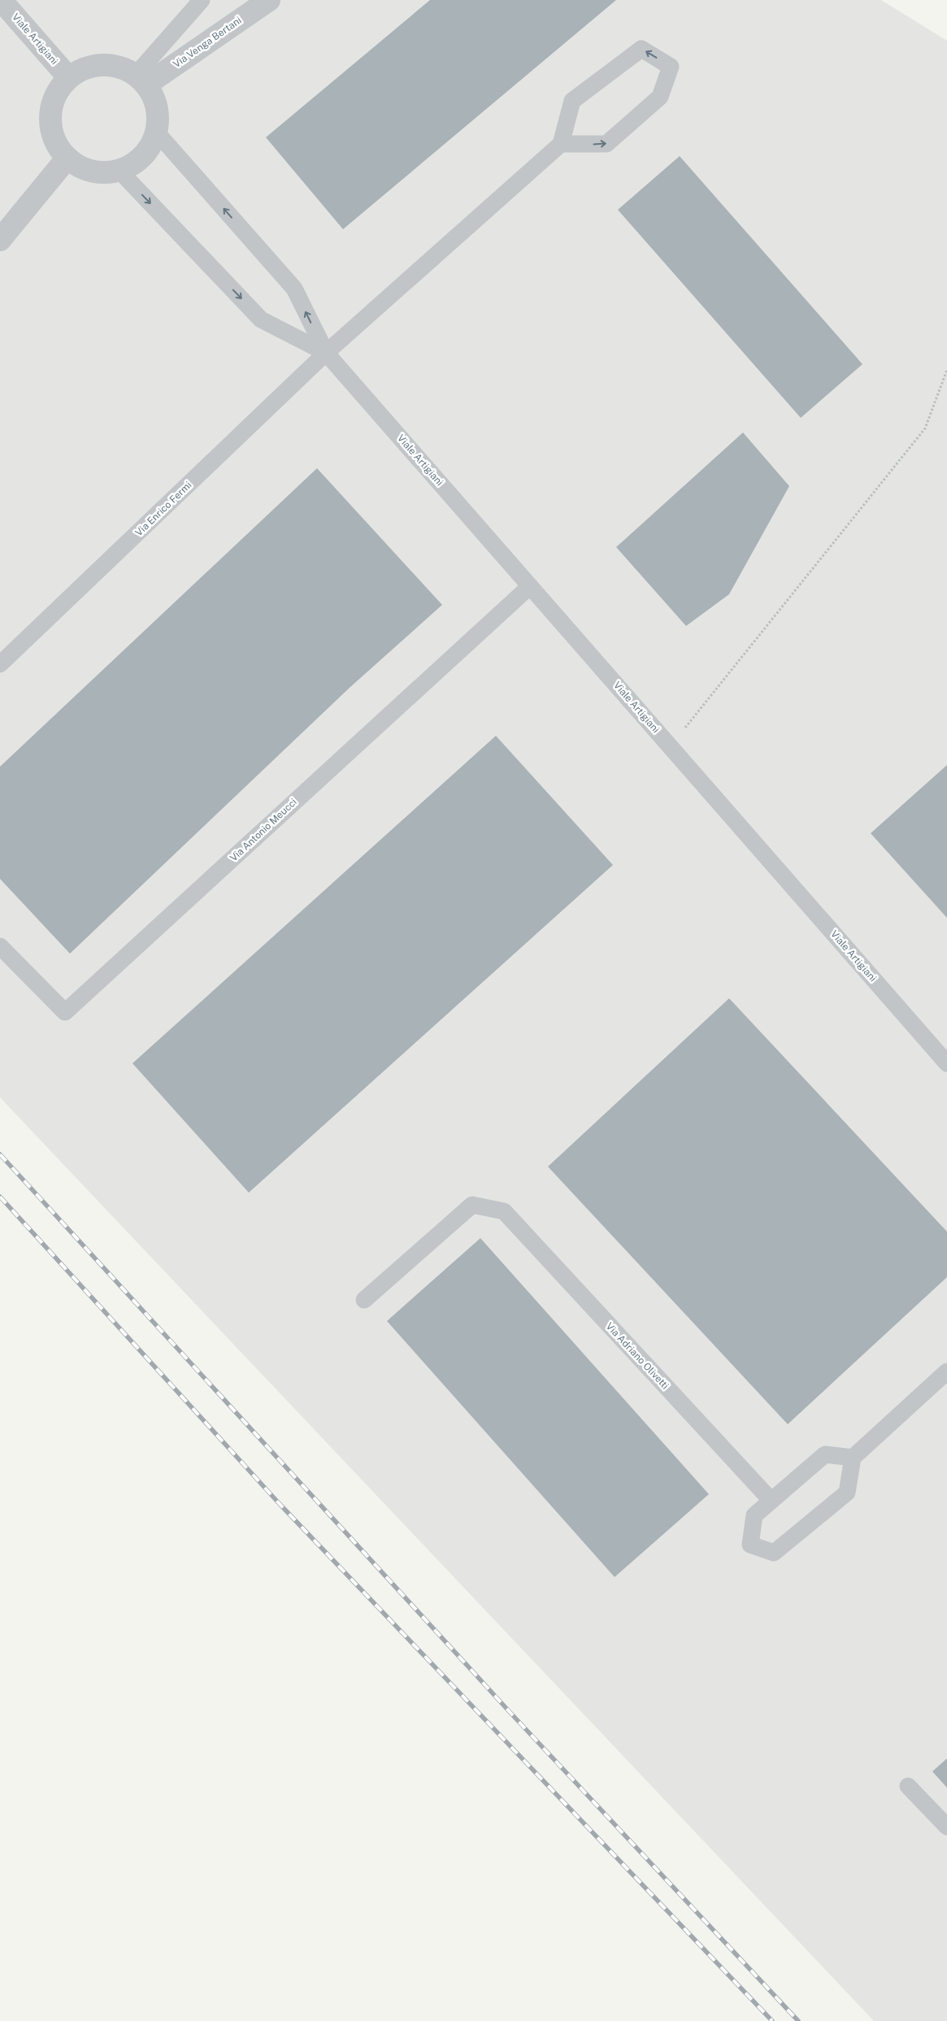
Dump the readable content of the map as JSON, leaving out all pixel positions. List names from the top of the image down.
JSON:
{
  "streets": {
    "street": ["Viale Artigiani", "Via Venga Bertani"],
    "lane": ["Via Enrico Fermi", "Via Antonio Meucci", "Via Adriano Olivetti"]
  },
  "crossings": [
    ["Viale Artigiani", "Via Venga Bertani"],
    ["Viale Artigiani", "Via Enrico Fermi"],
    ["Viale Artigiani", "Via Antonio Meucci"]
  ]
}
